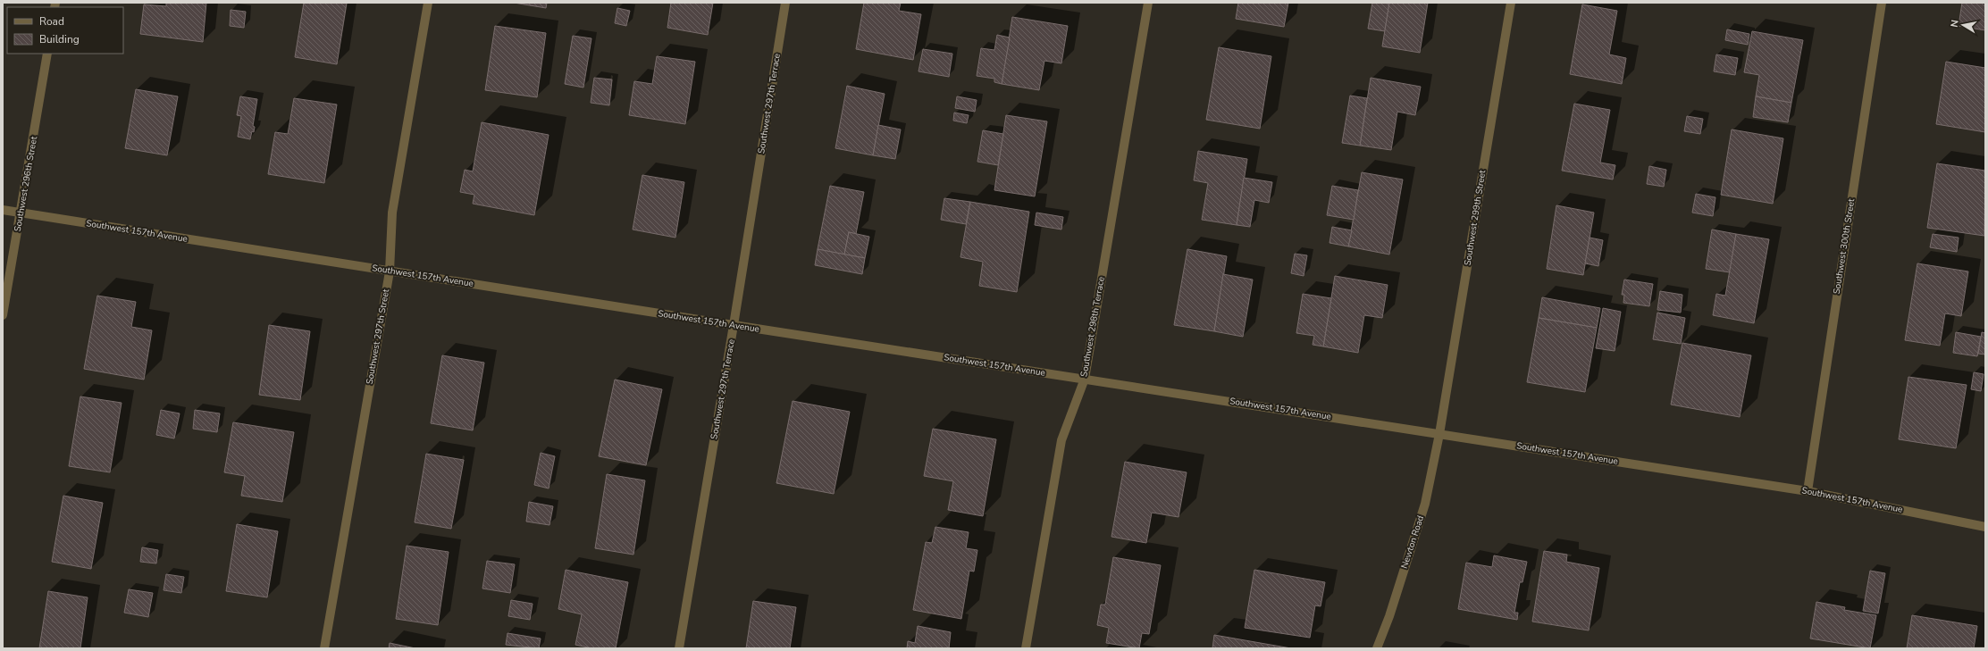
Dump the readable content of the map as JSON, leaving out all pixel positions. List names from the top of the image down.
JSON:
{
  "streets": {
    "street": [
      "Southwest 297th Terrace",
      "Southwest 296th Street",
      "Southwest 299th Street",
      "Southwest 157th Avenue",
      "Southwest 300th Street",
      "Southwest 298th Terrace",
      "Southwest 297th Street",
      "Newton Road"
    ]
  },
  "crossings": [
    ["Southwest 297th Terrace", "Southwest 157th Avenue"],
    ["Southwest 296th Street", "Southwest 157th Avenue"],
    ["Southwest 299th Street", "Southwest 157th Avenue"],
    ["Southwest 299th Street", "Newton Road"],
    ["Southwest 157th Avenue", "Southwest 300th Street"],
    ["Southwest 157th Avenue", "Southwest 298th Terrace"],
    ["Southwest 157th Avenue", "Southwest 297th Street"],
    ["Southwest 157th Avenue", "Newton Road"]
  ],
  "legend": ["Road", "Building"],
  "north": "left"
}
